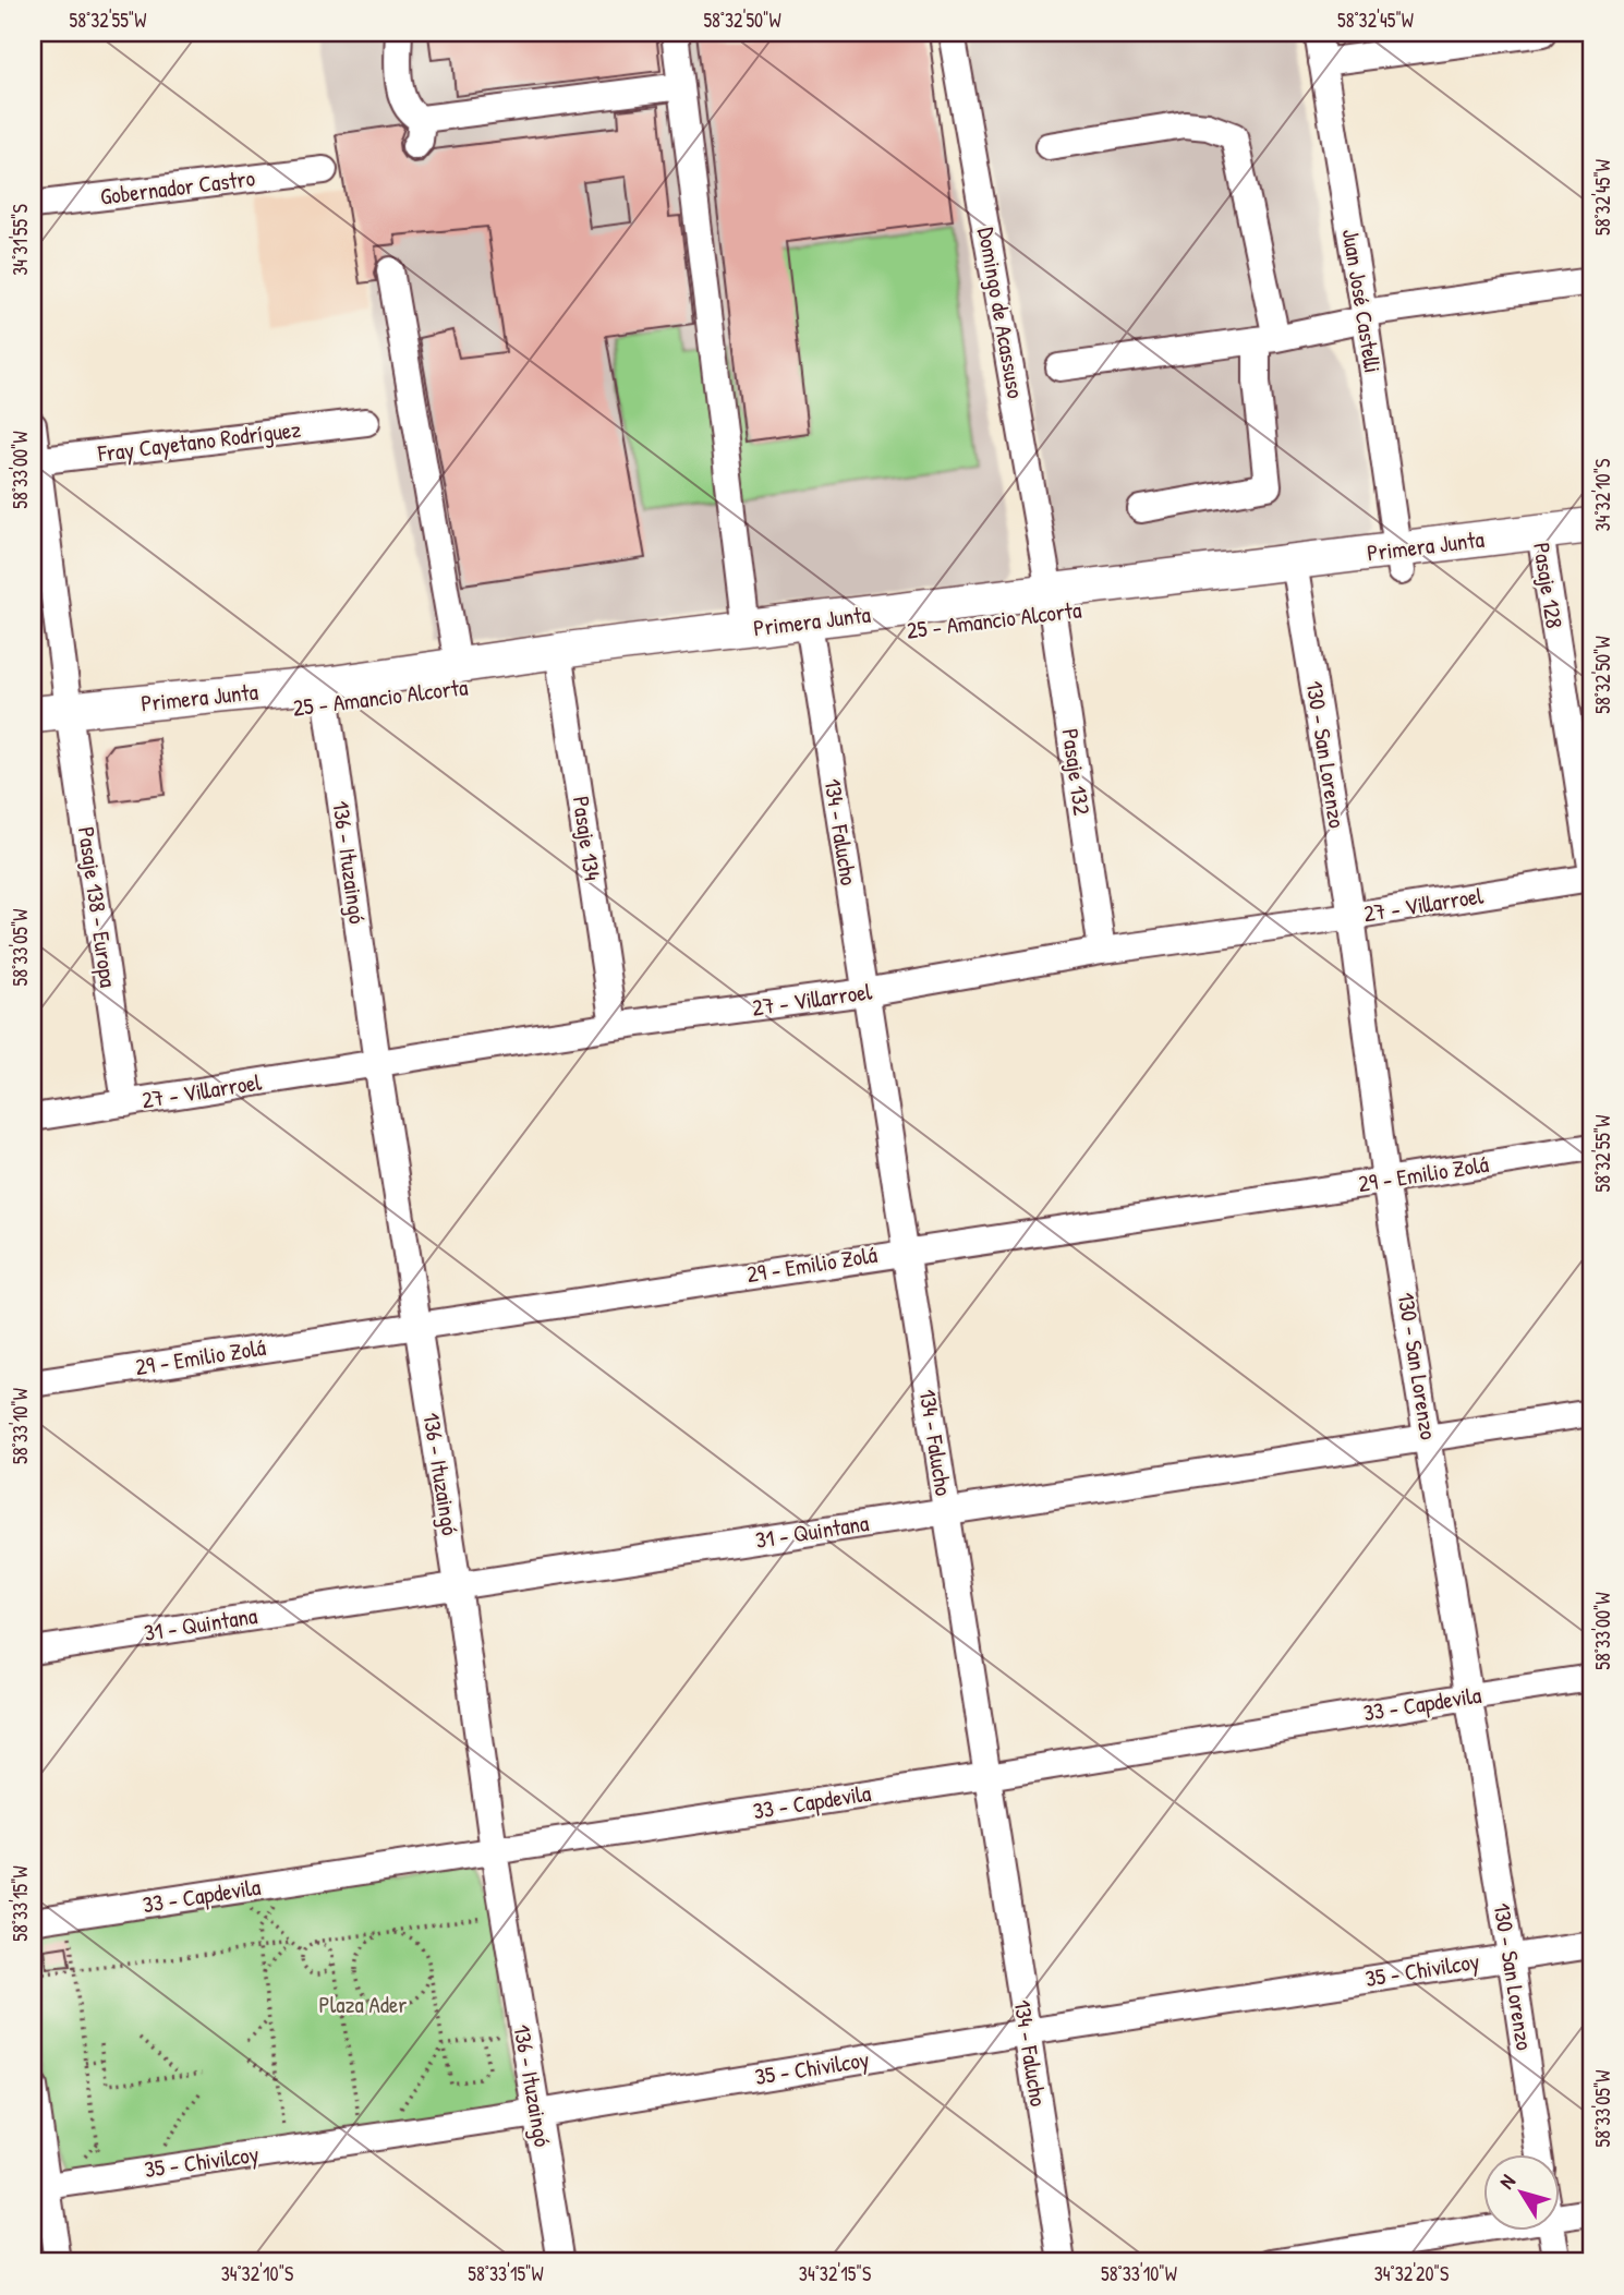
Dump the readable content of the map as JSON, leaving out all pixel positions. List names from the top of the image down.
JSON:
{
  "streets": {
    "main road": ["Primera Junta", "25 - Amancio Alcorta"],
    "street": [
      "Gobernador Castro",
      "Juan José Castelli",
      "Domingo de Acassuso",
      "Fray Cayetano Rodríguez",
      "Pasaje 128",
      "130 - San Lorenzo",
      "Pasaje 132",
      "134 - Falucho",
      "Pasaje 134",
      "136 - Ituzaingó",
      "27 - Villarroel",
      "Pasaje 138 - Europa",
      "29 - Emilio Zolá",
      "31 - Quintana",
      "33 - Capdevila",
      "35 - Chivilcoy"
    ]
  },
  "crossings": [
    ["Juan José Castelli", "Primera Junta"],
    ["Domingo de Acassuso", "Primera Junta"],
    ["Domingo de Acassuso", "Pasaje 132"],
    ["Fray Cayetano Rodríguez", "Pasaje 138 - Europa"],
    ["Primera Junta", "Pasaje 128"],
    ["Primera Junta", "25 - Amancio Alcorta"],
    ["Primera Junta", "130 - San Lorenzo"],
    ["Primera Junta", "Pasaje 132"],
    ["Primera Junta", "134 - Falucho"],
    ["Primera Junta", "Pasaje 134"],
    ["Primera Junta", "136 - Ituzaingó"],
    ["25 - Amancio Alcorta", "134 - Falucho"],
    ["25 - Amancio Alcorta", "Pasaje 134"],
    ["25 - Amancio Alcorta", "136 - Ituzaingó"],
    ["25 - Amancio Alcorta", "Pasaje 138 - Europa"],
    ["130 - San Lorenzo", "27 - Villarroel"],
    ["130 - San Lorenzo", "29 - Emilio Zolá"],
    ["130 - San Lorenzo", "31 - Quintana"],
    ["130 - San Lorenzo", "33 - Capdevila"],
    ["130 - San Lorenzo", "35 - Chivilcoy"],
    ["Pasaje 132", "27 - Villarroel"],
    ["134 - Falucho", "27 - Villarroel"],
    ["134 - Falucho", "29 - Emilio Zolá"],
    ["134 - Falucho", "31 - Quintana"],
    ["134 - Falucho", "33 - Capdevila"],
    ["134 - Falucho", "35 - Chivilcoy"],
    ["Pasaje 134", "27 - Villarroel"],
    ["136 - Ituzaingó", "27 - Villarroel"],
    ["136 - Ituzaingó", "29 - Emilio Zolá"],
    ["136 - Ituzaingó", "31 - Quintana"],
    ["136 - Ituzaingó", "33 - Capdevila"],
    ["136 - Ituzaingó", "35 - Chivilcoy"],
    ["27 - Villarroel", "Pasaje 138 - Europa"]
  ],
  "parks": ["Plaza Ader"],
  "north": "top left",
  "coordinates": [
    "58°32'55\"W",
    "58°32'50\"W",
    "58°32'45\"W",
    "34°31'55\"S",
    "58°33'00\"W",
    "34°32'10\"S",
    "58°33'05\"W",
    "58°33'10\"W",
    "58°33'15\"W",
    "34°32'15\"S",
    "34°32'20\"S"
  ]
}
